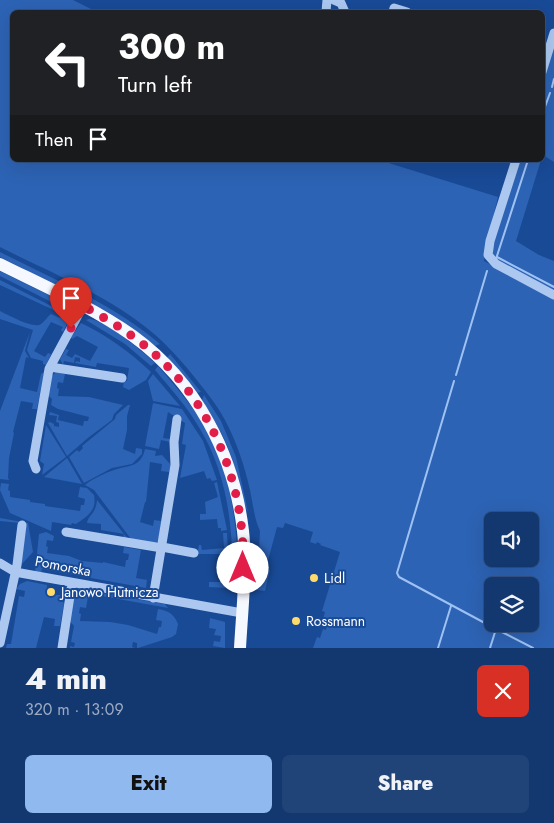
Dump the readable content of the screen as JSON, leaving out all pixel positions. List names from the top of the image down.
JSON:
{
  "streets": {
    "street": ["Pomorska"]
  },
  "places": ["Lidl", "Janowo Hutnicza", "Rossmann"],
  "page": {
    "turn": ["300 m", "Turn left"],
    "then": "Then",
    "heading": ["4 min", "320 m · 13:09"],
    "buttons": ["Exit", "Share"]
  }
}
